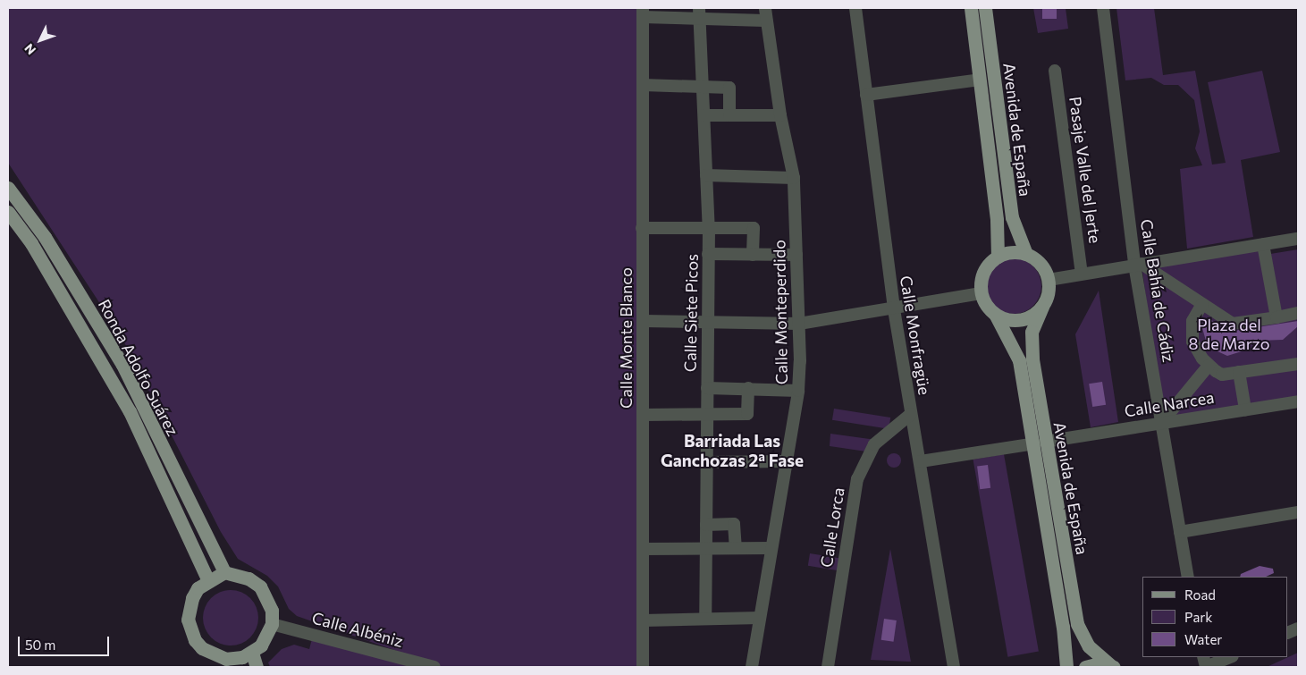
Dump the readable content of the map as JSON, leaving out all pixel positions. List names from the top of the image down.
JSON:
{
  "streets": {
    "main road": ["Avenida de España", "Ronda Adolfo Suárez"],
    "street": [
      "Pasaje Valle del Jerte",
      "Calle Bahía de Cádiz",
      "Calle Monteperdido",
      "Calle Siete Picos",
      "Calle Monfragüe",
      "Calle Monte Blanco",
      "Calle Narcea",
      "Calle Lorca",
      "Calle Albéniz"
    ]
  },
  "crossings": [
    ["Avenida de España", "Calle Narcea"],
    ["Calle Bahía de Cádiz", "Calle Narcea"],
    ["Calle Monfragüe", "Calle Narcea"],
    ["Calle Monfragüe", "Calle Lorca"],
    ["Ronda Adolfo Suárez", "Calle Albéniz"]
  ],
  "districts": ["Barriada Las Ganchozas 2ª Fase"],
  "parks": ["Plaza del 8 de Marzo"],
  "legend": ["Road", "Park", "Water"],
  "scale_bar": "50 m",
  "north": "bottom left"
}
